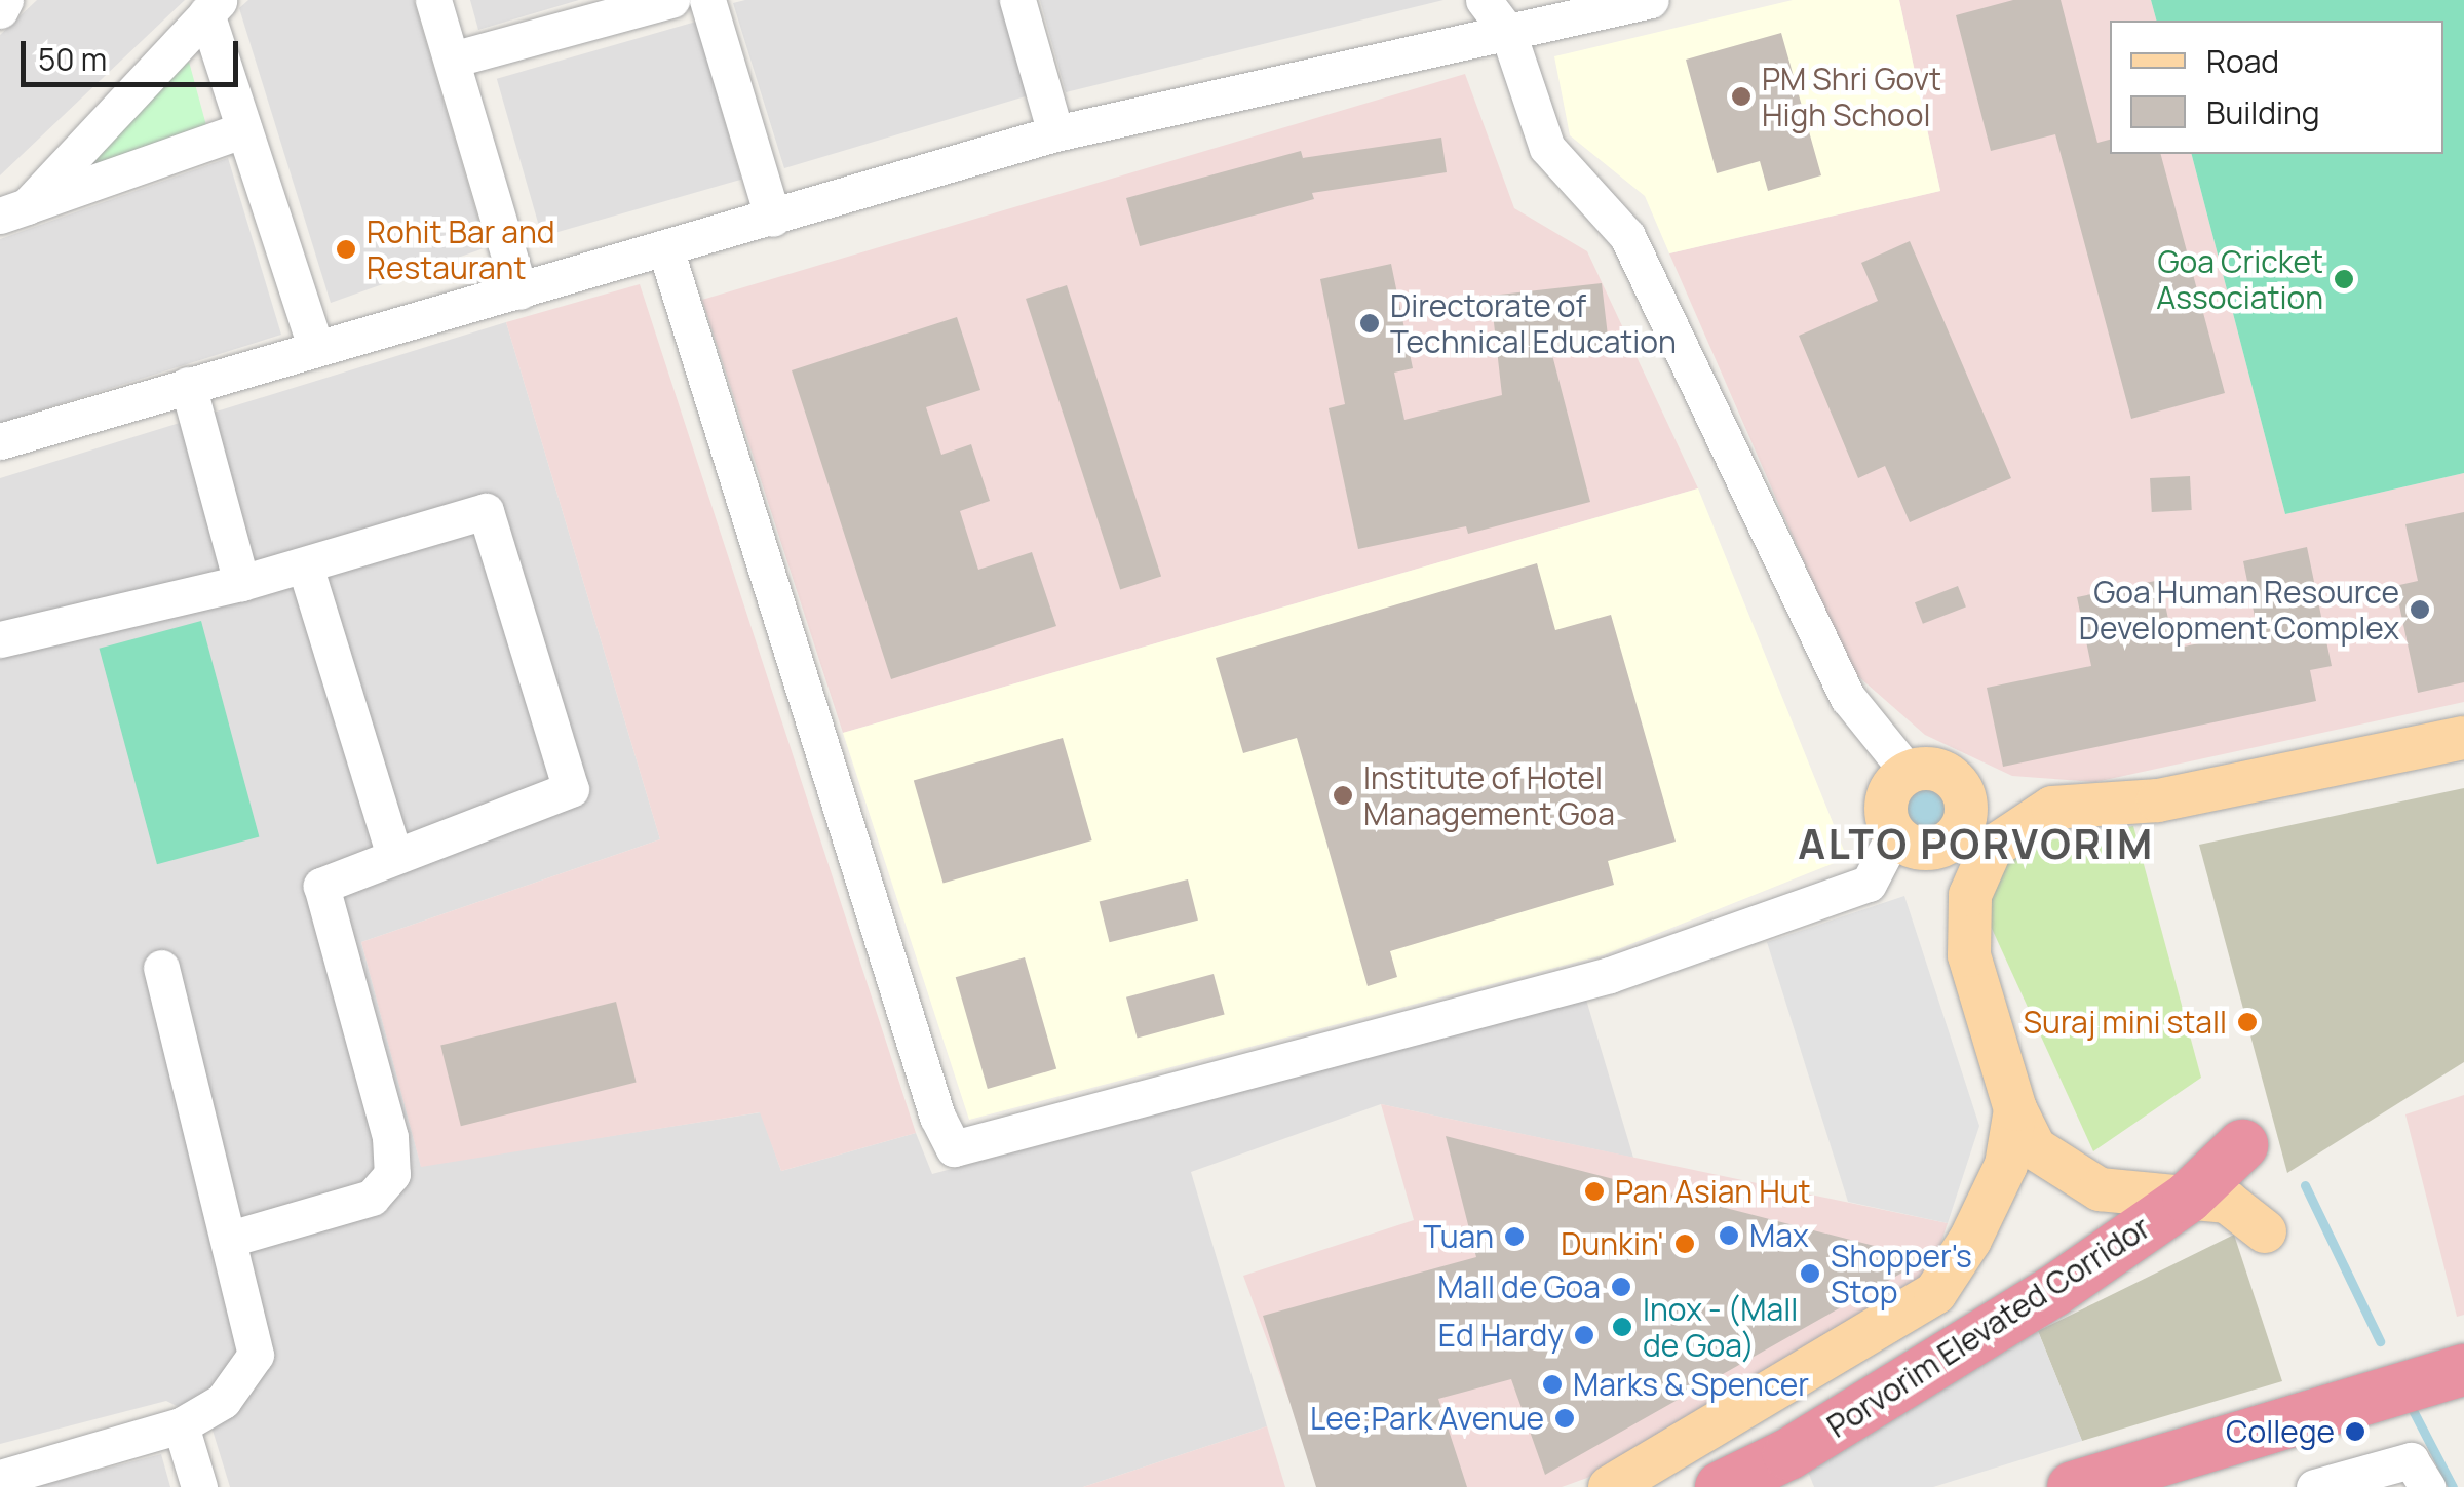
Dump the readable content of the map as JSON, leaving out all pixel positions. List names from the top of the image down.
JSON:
{
  "streets": {
    "highway": ["Porvorim Elevated Corridor"]
  },
  "districts": ["ALTO PORVORIM"],
  "places": [
    "PM Shri Govt High School",
    "Rohit Bar and Restaurant",
    "Goa Cricket Association",
    "Directorate of Technical Education",
    "Goa Human Resource Development Complex",
    "Institute of Hotel Management Goa",
    "Suraj mini stall",
    "Pan Asian Hut",
    "Max",
    "Tuan",
    "Dunkin'",
    "Shopper's Stop",
    "Mall de Goa",
    "Inox - (Mall de Goa)",
    "Ed Hardy",
    "Marks & Spencer",
    "Lee;Park Avenue",
    "College"
  ],
  "legend": ["Road", "Building"],
  "scale_bar": "50 m"
}
